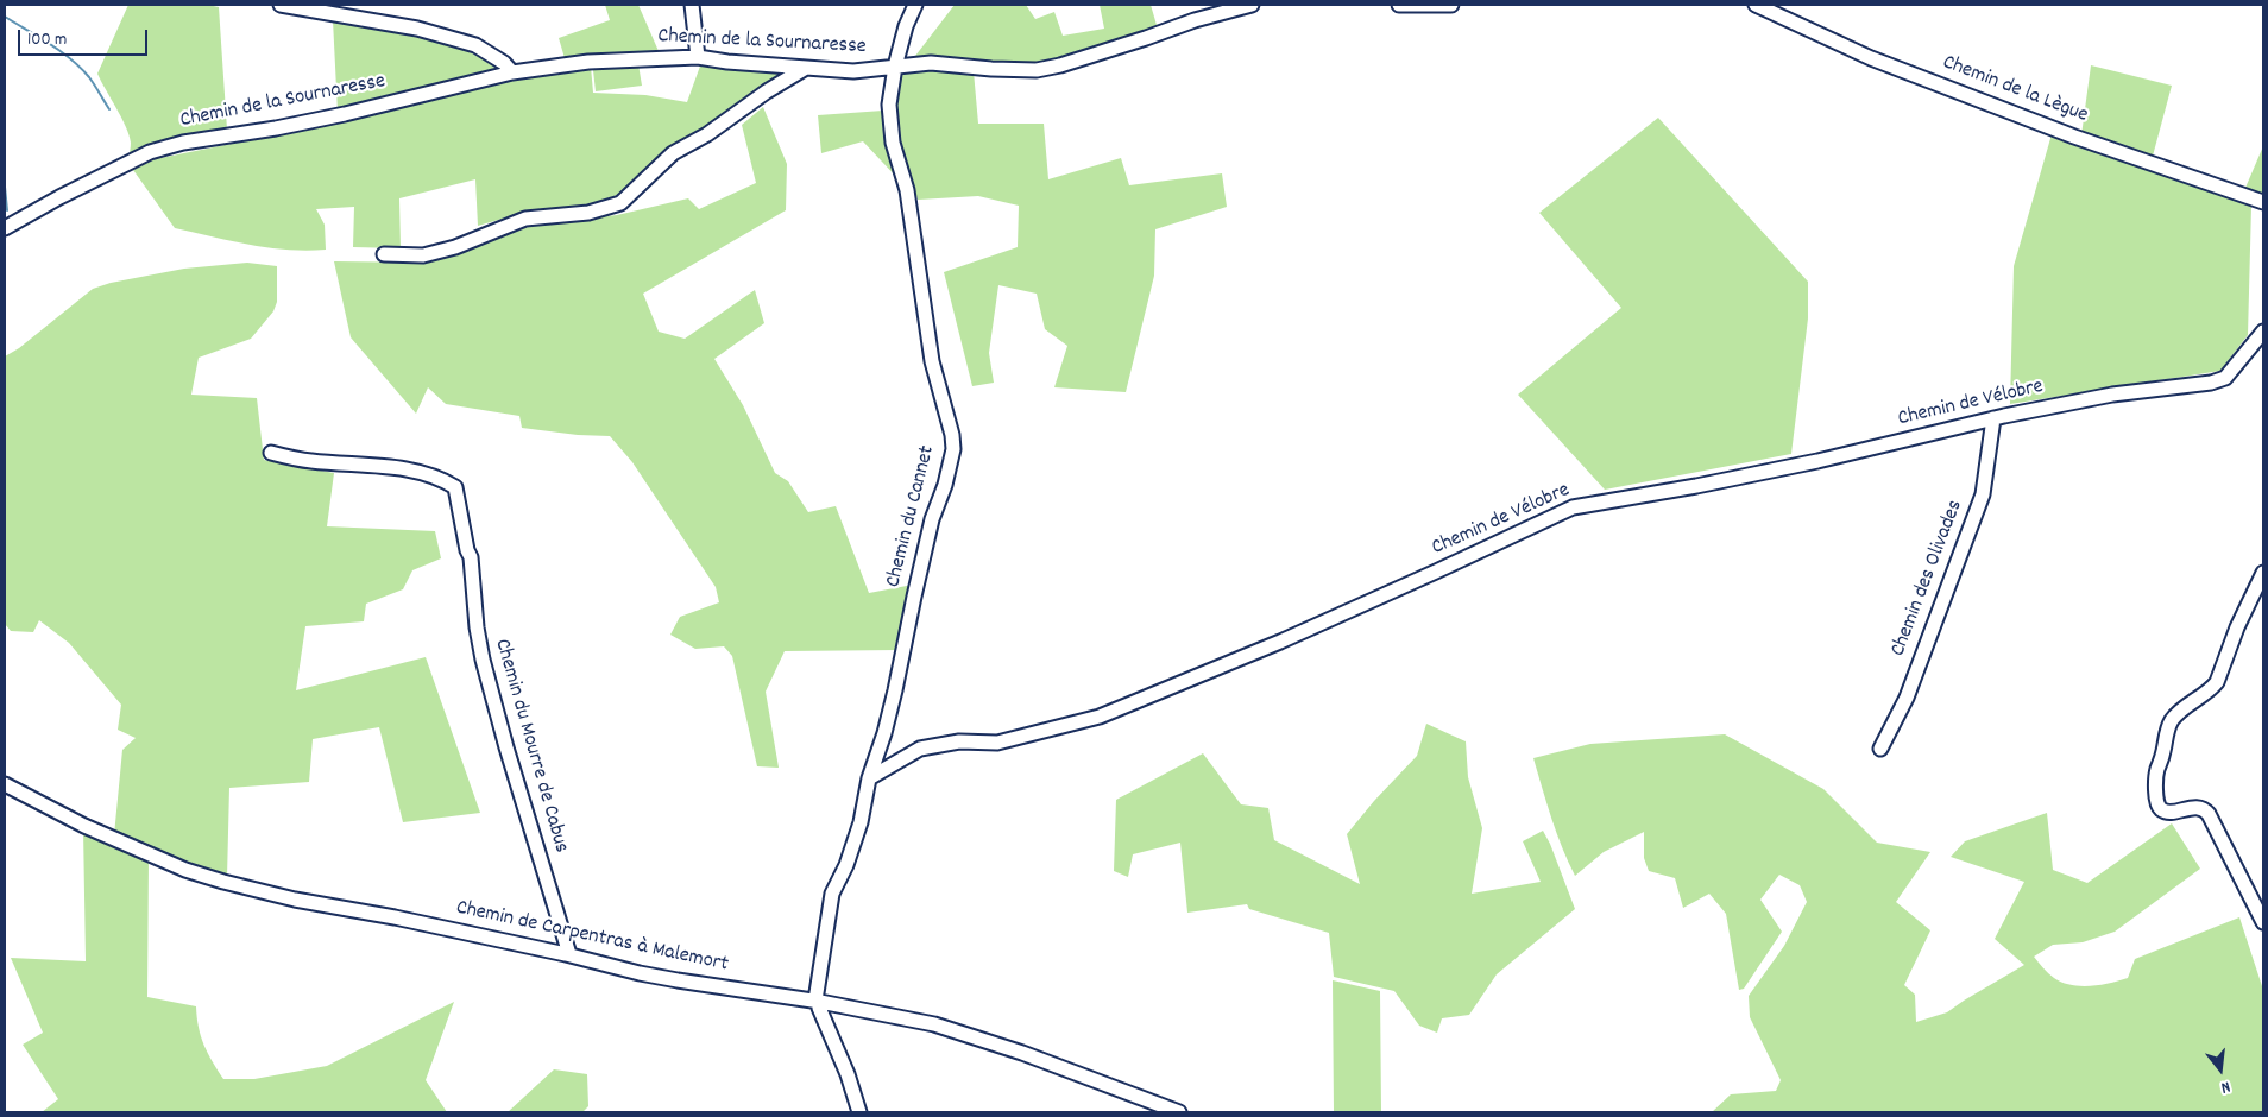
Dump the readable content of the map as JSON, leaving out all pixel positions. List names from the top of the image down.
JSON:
{
  "streets": {
    "street": [
      "Chemin de la Sournaresse",
      "Chemin de la Lègue",
      "Chemin de Vélobre",
      "Chemin du Cannet",
      "Chemin des Olivades",
      "Chemin du Mourre de Cabus",
      "Chemin de Carpentras à Malemort"
    ]
  },
  "crossings": [
    ["Chemin de la Sournaresse", "Chemin du Cannet"],
    ["Chemin de Vélobre", "Chemin du Cannet"],
    ["Chemin de Vélobre", "Chemin des Olivades"],
    ["Chemin du Cannet", "Chemin de Carpentras à Malemort"],
    ["Chemin du Mourre de Cabus", "Chemin de Carpentras à Malemort"]
  ],
  "scale_bar": "100 m",
  "north": "bottom"
}
